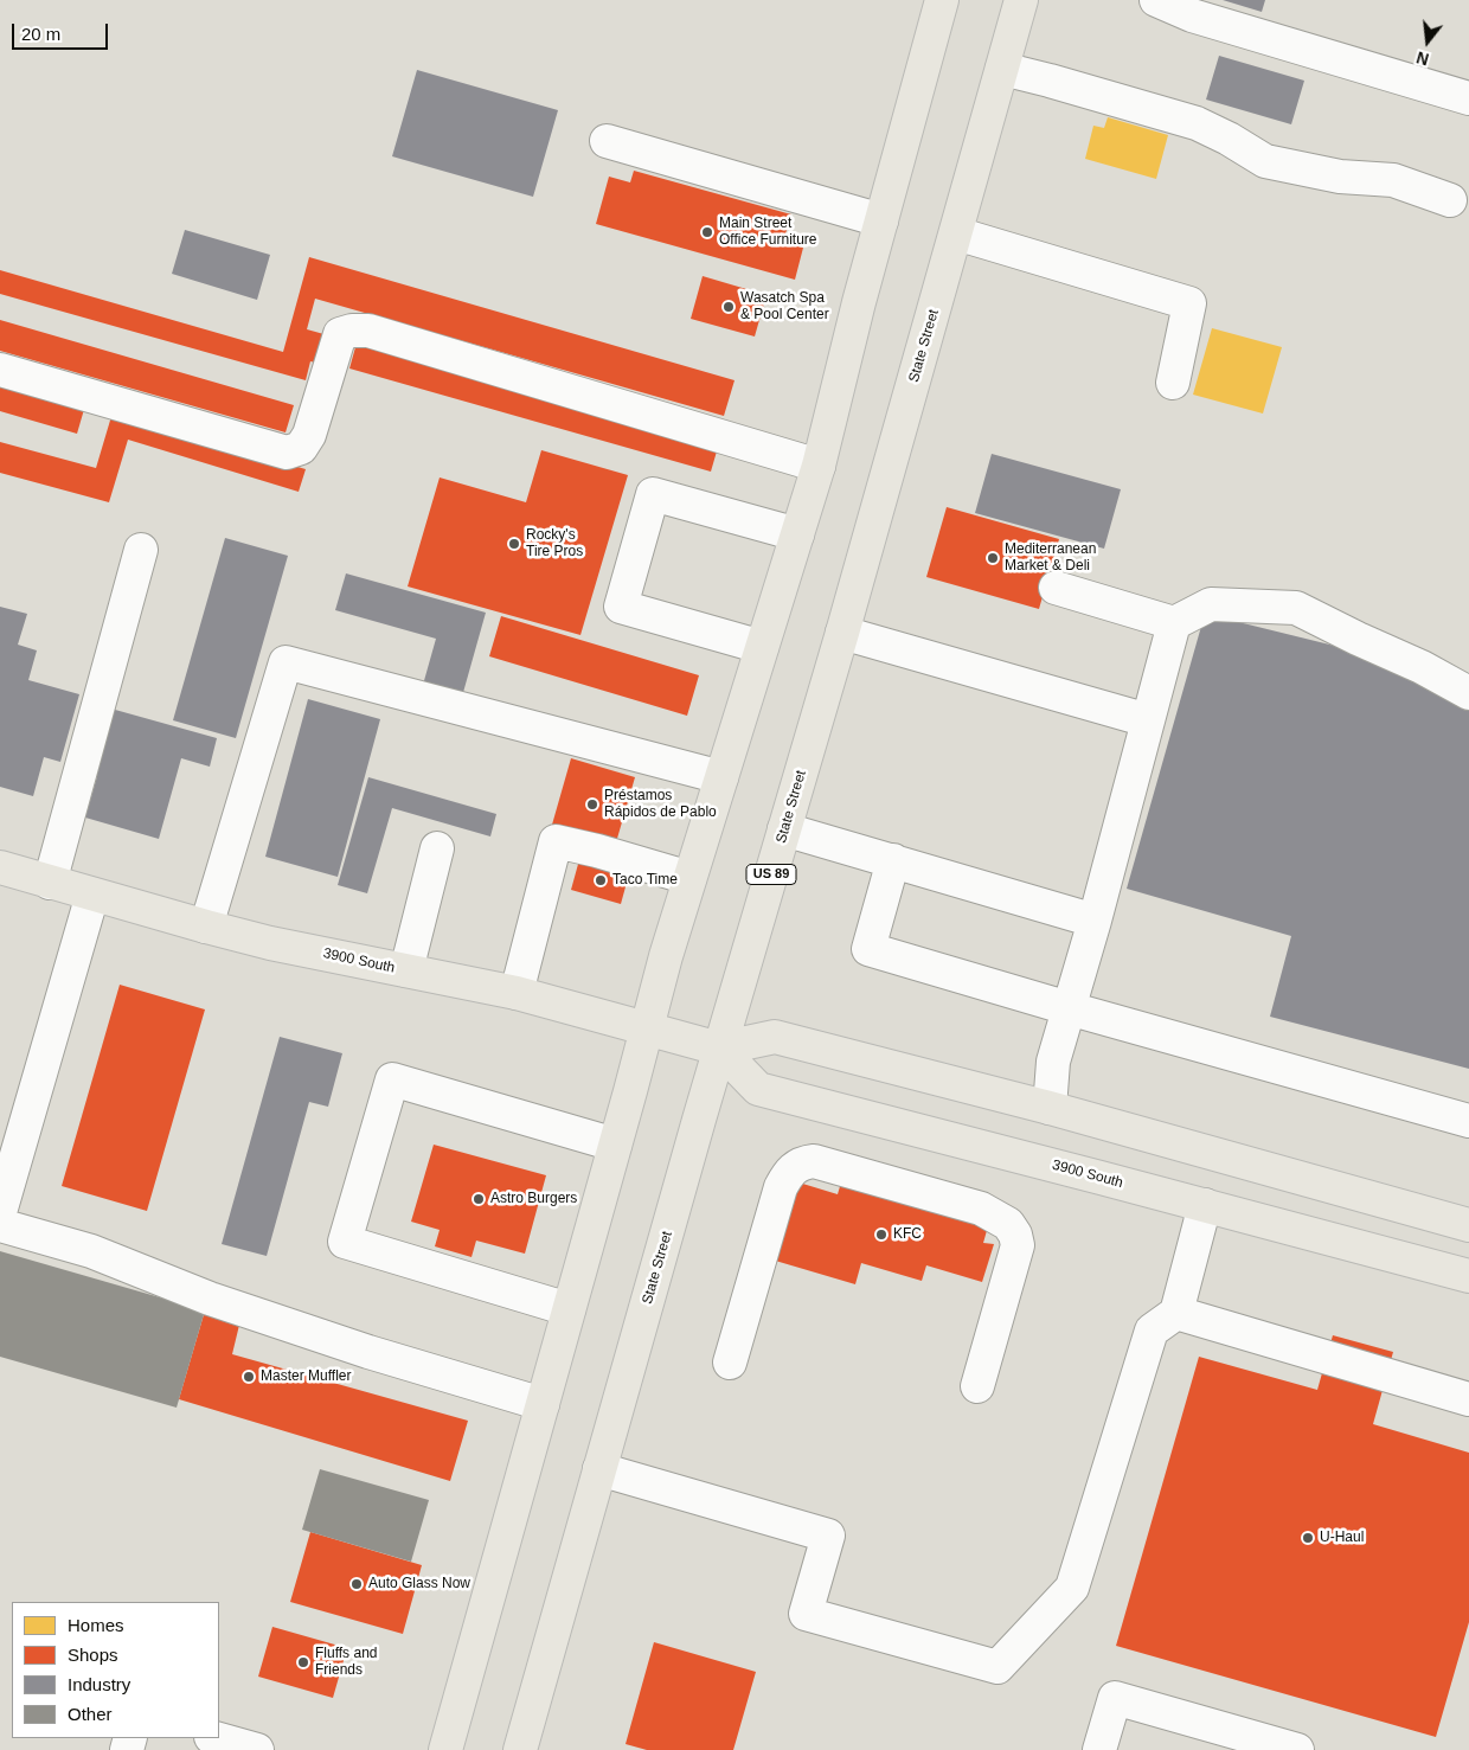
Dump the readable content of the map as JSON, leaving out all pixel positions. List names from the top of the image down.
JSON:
{
  "streets": {
    "main road": ["State Street", "US 89", "3900 South"]
  },
  "crossings": [
    ["State Street", "3900 South"]
  ],
  "places": [
    "Main Street Office Furniture",
    "Wasatch Spa & Pool Center",
    "Rocky's Tire Pros",
    "Mediterranean Market & Deli",
    "Préstamos Rápidos de Pablo",
    "Taco Time",
    "Astro Burgers",
    "KFC",
    "Master Muffler",
    "U-Haul",
    "Auto Glass Now",
    "Fluffs and Friends"
  ],
  "legend": [
    "Homes",
    "Shops",
    "Industry",
    "Other"
  ],
  "scale_bar": "20 m",
  "north": "bottom"
}
